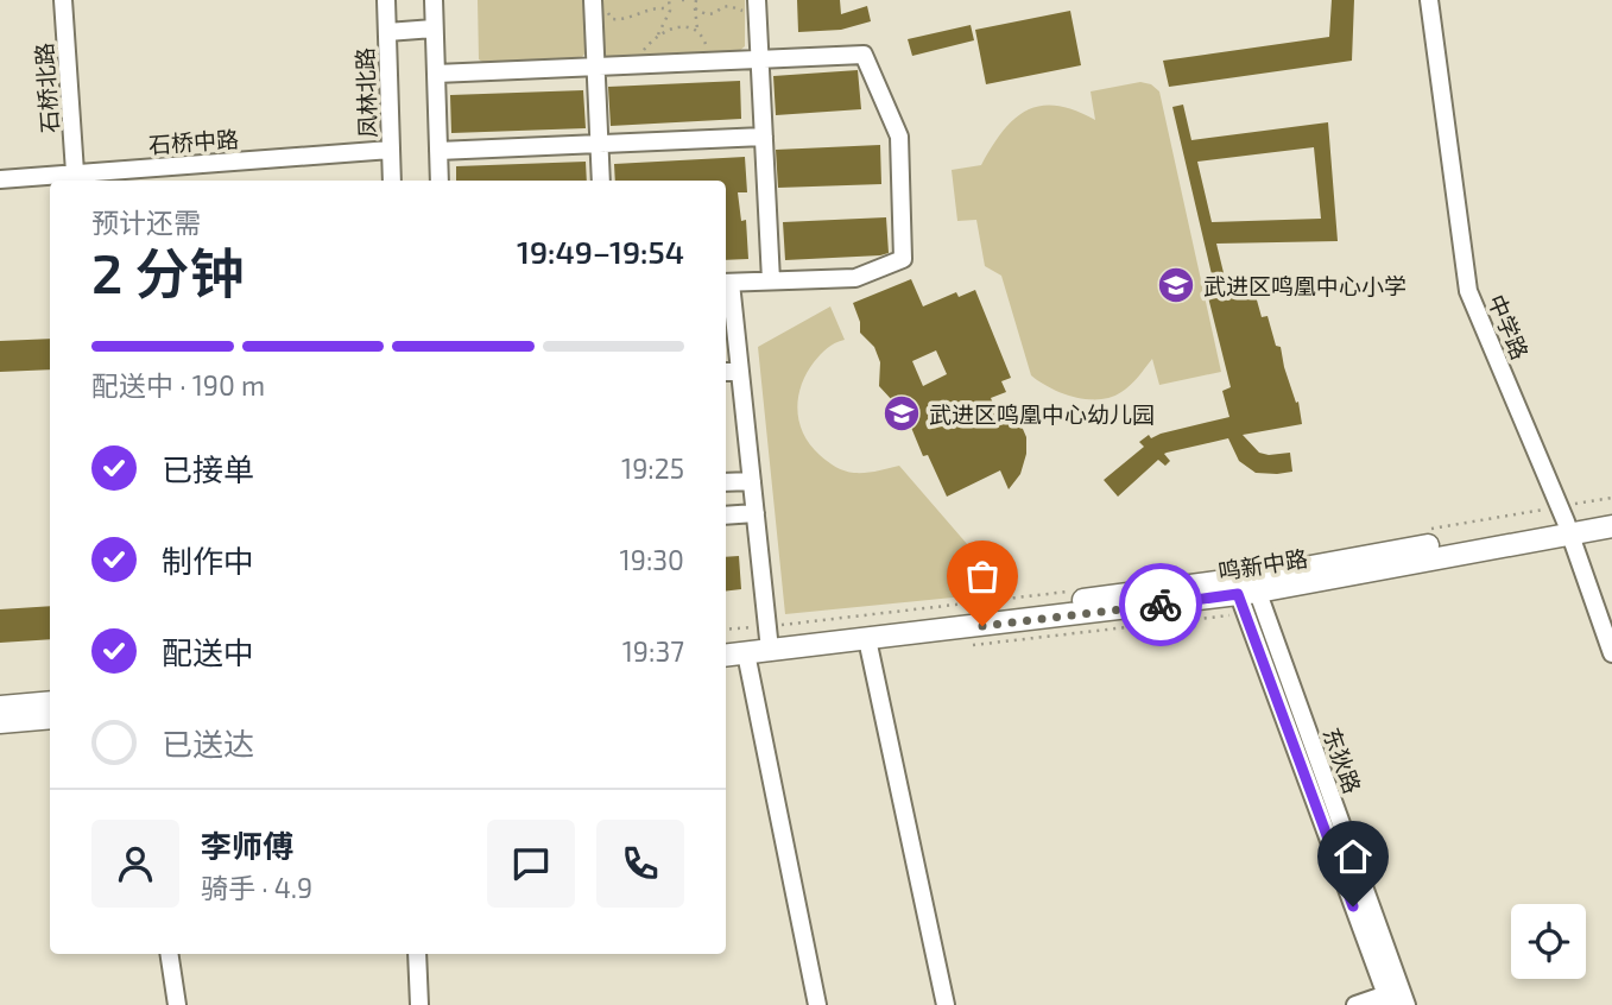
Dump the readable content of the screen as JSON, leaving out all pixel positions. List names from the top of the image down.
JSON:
{
  "streets": {
    "main road": ["鸣新中路"],
    "street": [
      "石桥北路",
      "凤林北路",
      "石桥中路",
      "中学路",
      "东狄路"
    ]
  },
  "crossings": [
    ["石桥北路", "石桥中路"],
    ["凤林北路", "石桥中路"],
    ["中学路", "鸣新中路"],
    ["鸣新中路", "东狄路"]
  ],
  "places": {
    "school or university": ["武进区鸣凰中心小学", "武进区鸣凰中心幼儿园"]
  },
  "page": {
    "heading": ["2 分钟", "预计还需", "19:49–19:54"],
    "panel": ["李师傅", "骑手 · 4.9"],
    "bar": "配送中 · 190 m",
    "list": [
      ["已接单", "19:25"],
      ["制作中", "19:30"],
      ["配送中", "19:37"],
      "已送达"
    ]
  }
}
